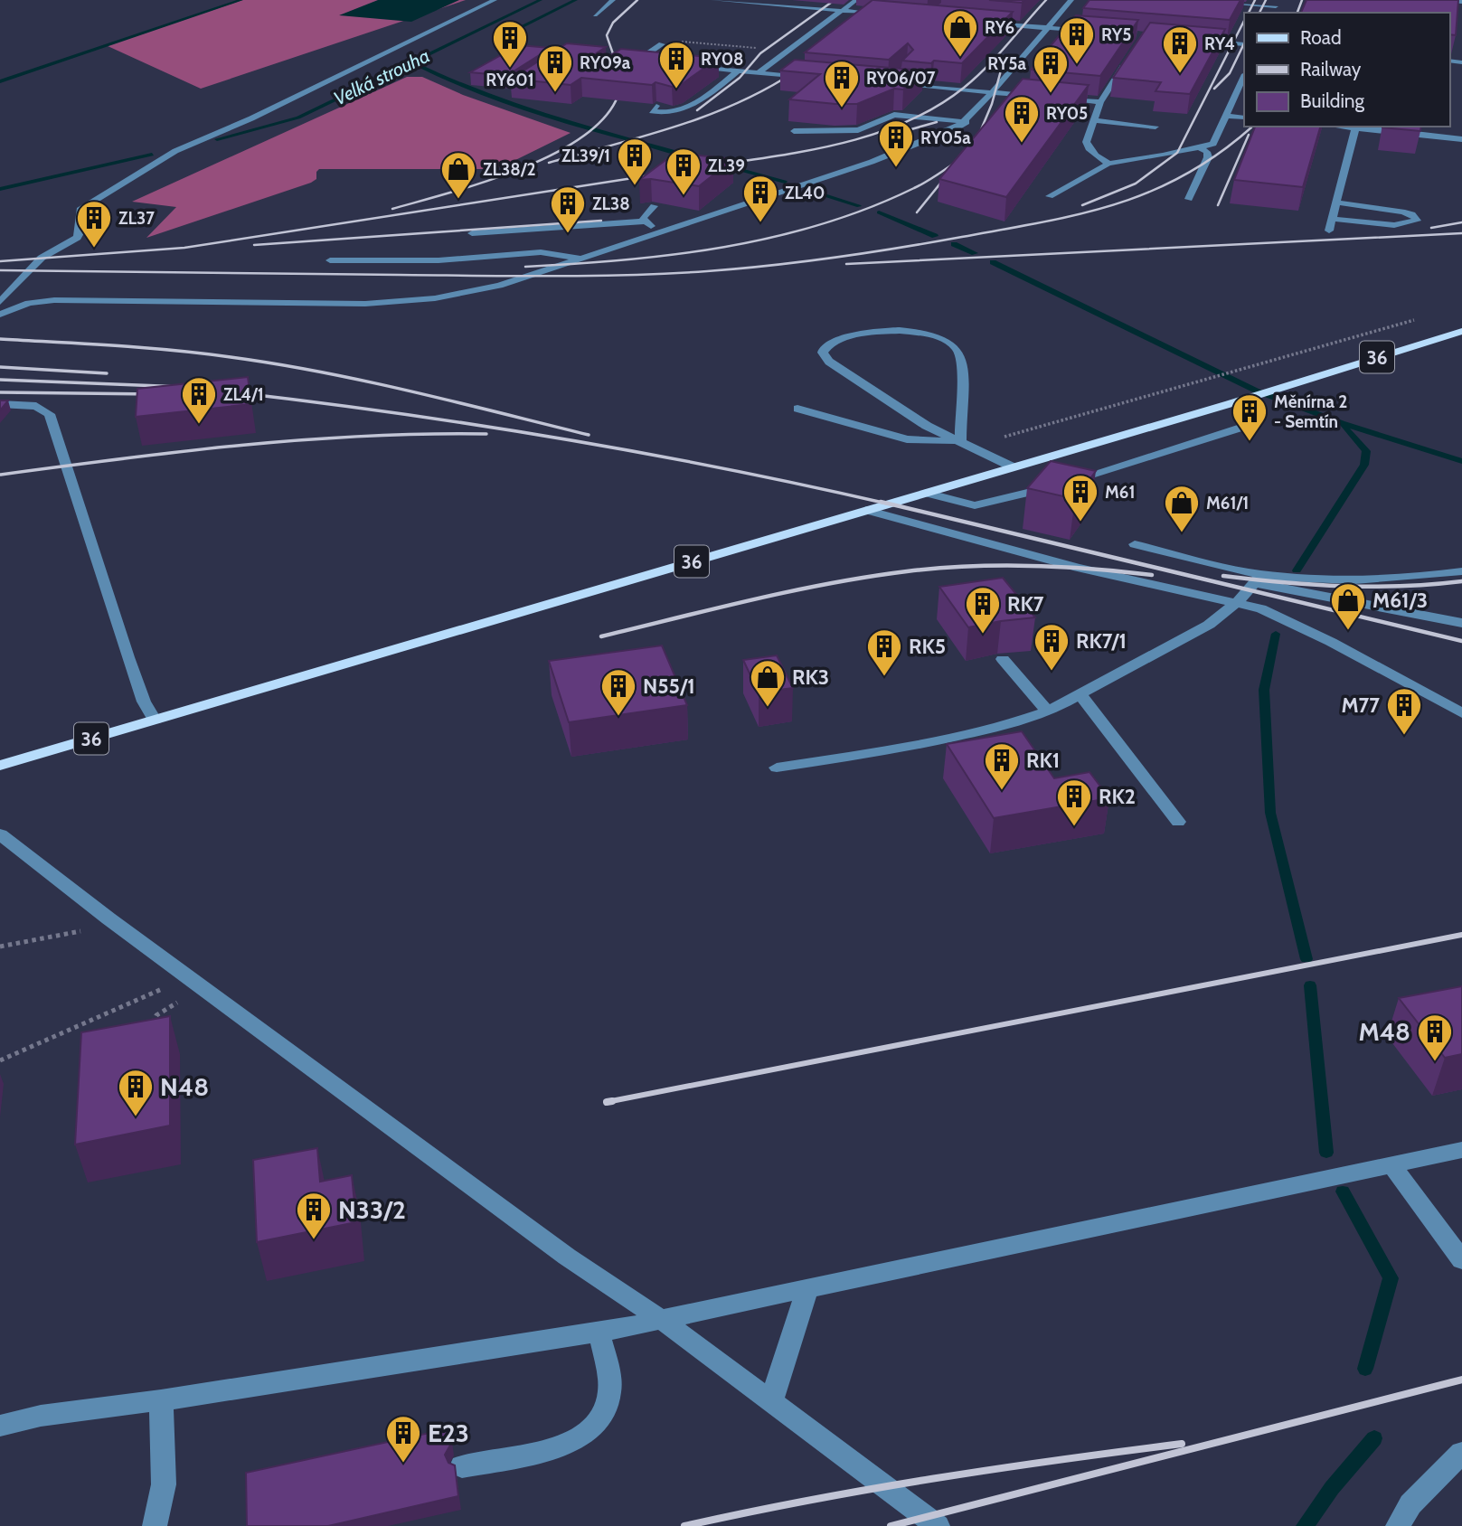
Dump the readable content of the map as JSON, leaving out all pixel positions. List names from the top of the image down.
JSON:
{
  "streets": {
    "main road": ["36"]
  },
  "water": ["Velká strouha"],
  "places": {
    "shop": [
      "RY6",
      "ZL38/2",
      "M61/1",
      "M61/3",
      "RK3"
    ],
    "building": [
      "RY5",
      "RY601",
      "RY4",
      "RY08",
      "RY09a",
      "RY5a",
      "RY06/07",
      "RY05",
      "RY05a",
      "ZL39/1",
      "ZL39",
      "ZL40",
      "ZL38",
      "ZL37",
      "ZL4/1",
      "Měnírna 2 - Semtín",
      "M61",
      "RK7",
      "RK7/1",
      "RK5",
      "N55/1",
      "M77",
      "RK1",
      "RK2",
      "M48",
      "N48",
      "N33/2",
      "E23"
    ]
  },
  "legend": ["Road", "Railway", "Building"]
}
